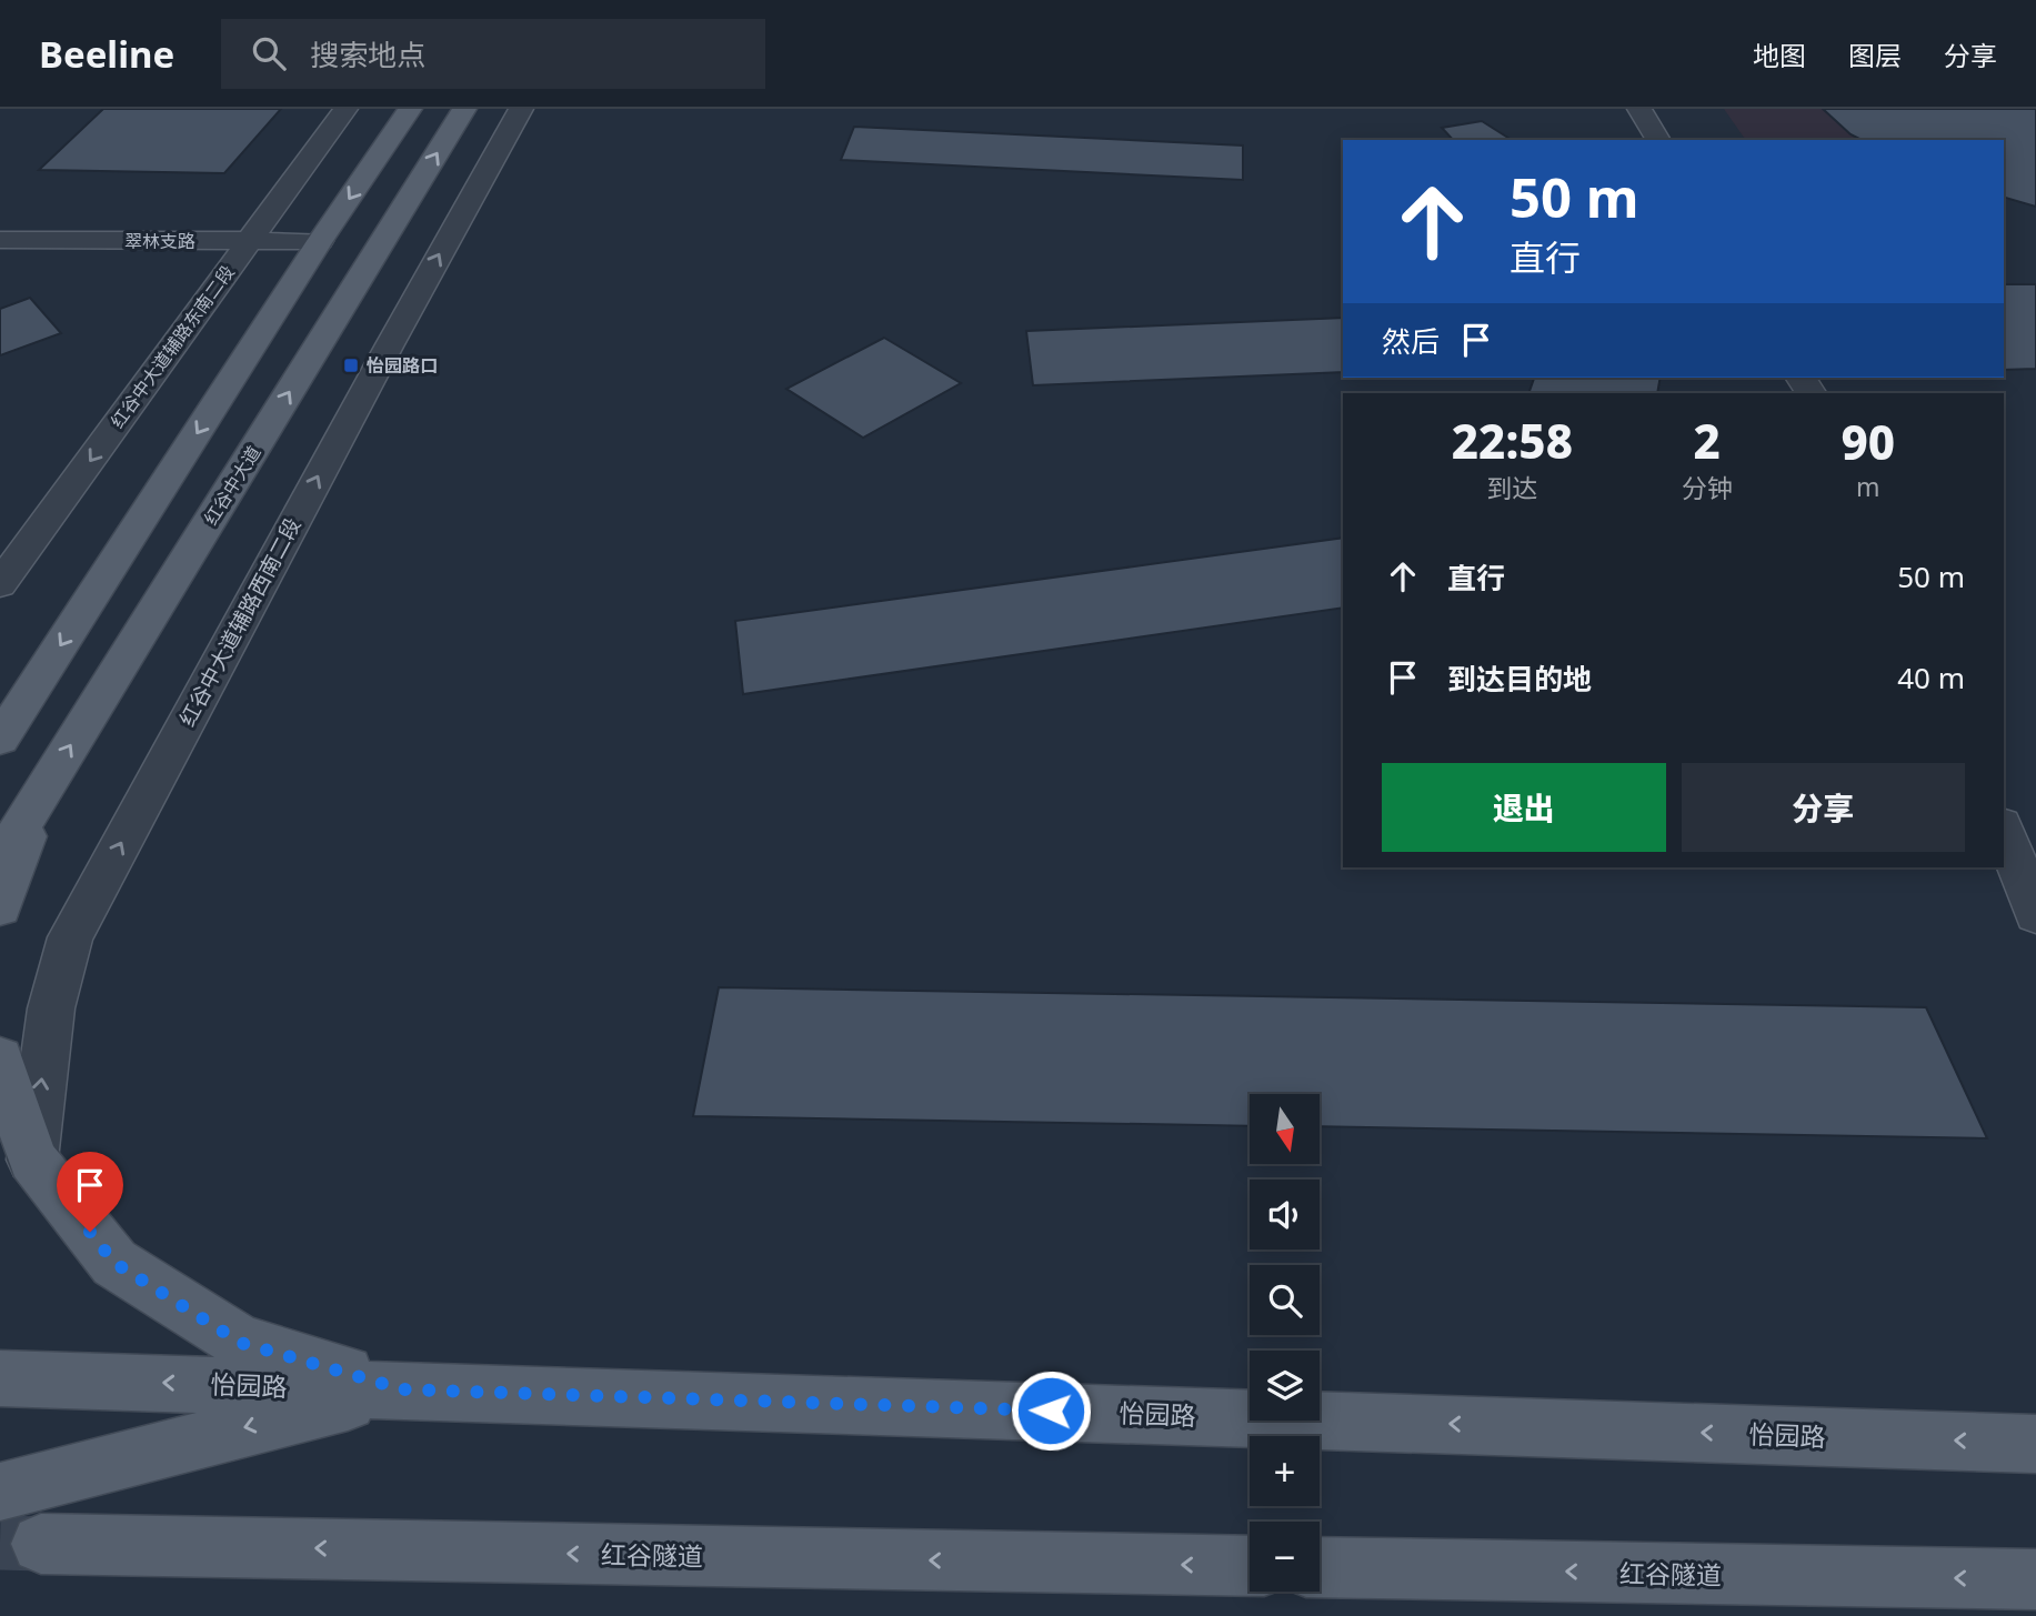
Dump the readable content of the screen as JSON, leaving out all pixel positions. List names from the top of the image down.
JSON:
{
  "streets": {
    "main road": ["红谷中大道", "怡园路", "红谷隧道"],
    "street": ["翠林支路", "红谷中大道辅路东南二段", "红谷中大道辅路西南二段"]
  },
  "crossings": [
    ["翠林支路", "红谷中大道辅路东南二段"]
  ],
  "one_way": [
    "红谷中大道辅路东南二段",
    "红谷中大道辅路西南二段",
    "怡园路",
    "红谷隧道"
  ],
  "places": {
    "transit": ["怡园路口"]
  },
  "north": "bottom",
  "page": {
    "header": "Beeline",
    "search": "搜索地点",
    "nav": ["地图", "图层", "分享"],
    "turn": ["50 m", "直行"],
    "then": "然后",
    "eta": [
      "22:58",
      "到达",
      "2",
      "分钟",
      "90",
      "m"
    ],
    "list": [
      {
        "name": "直行",
        "value": "50 m"
      },
      {
        "name": "到达目的地",
        "value": "40 m"
      }
    ],
    "buttons": ["退出", "分享"],
    "map_buttons": ["+", "−"]
  }
}
